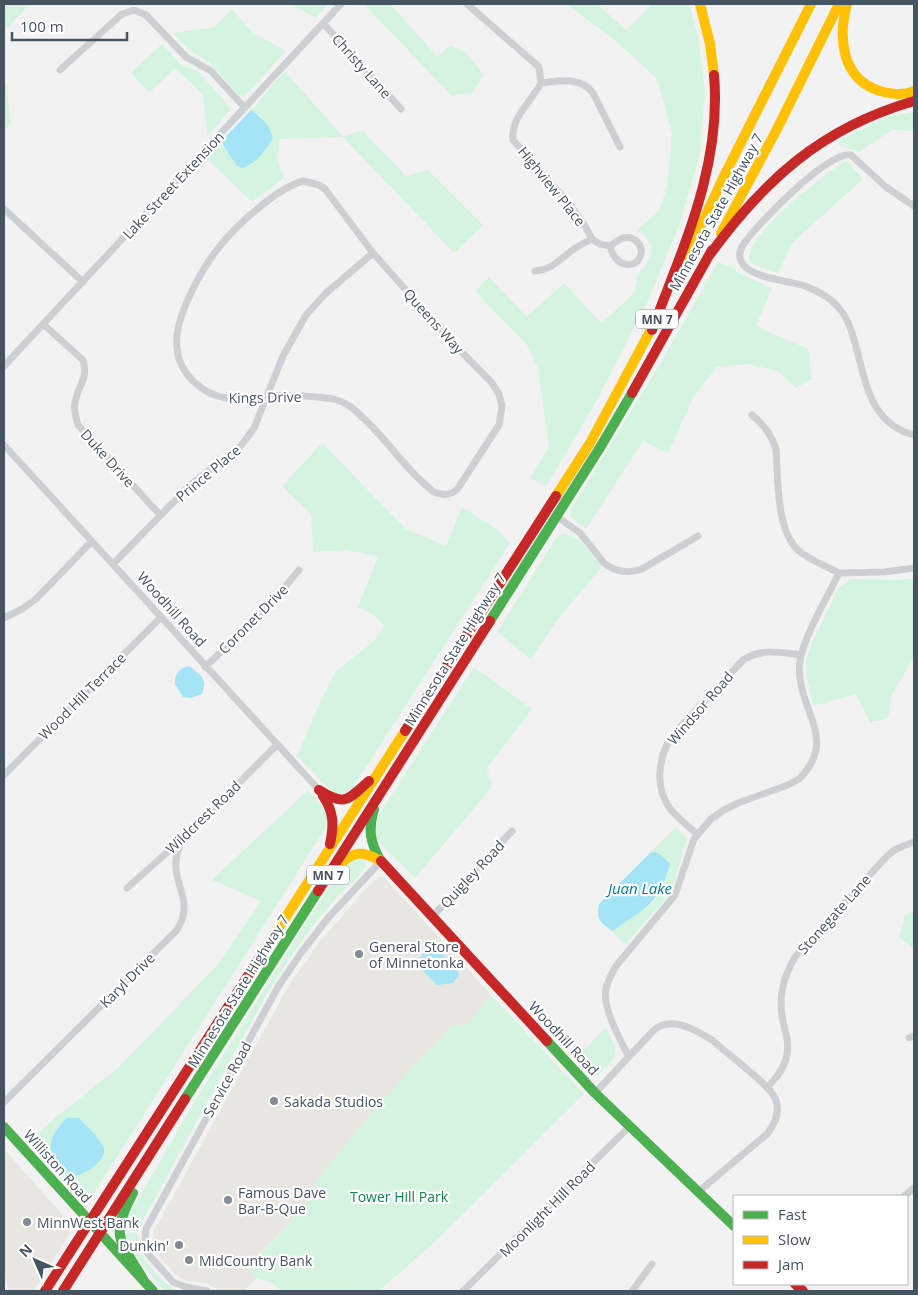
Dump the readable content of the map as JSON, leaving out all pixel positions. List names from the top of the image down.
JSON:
{
  "streets": {
    "main road": [
      "Minnesota State Highway 7",
      "MN 7",
      "Woodhill Road",
      "Williston Road"
    ],
    "street": [
      "Christy Lane",
      "Lake Street Extension",
      "Highview Place",
      "Queens Way",
      "Kings Drive",
      "Duke Drive",
      "Prince Place",
      "Coronet Drive",
      "Wood Hill Terrace",
      "Windsor Road",
      "Wildcrest Road",
      "Quigley Road",
      "Stonegate Lane",
      "Karyl Drive",
      "Service Road",
      "Moonlight Hill Road"
    ]
  },
  "crossings": [
    ["Christy Lane", "Lake Street Extension"],
    ["Lake Street Extension", "Duke Drive"],
    ["Minnesota State Highway 7", "Williston Road"],
    ["Queens Way", "Kings Drive"],
    ["Queens Way", "Prince Place"],
    ["Kings Drive", "Prince Place"],
    ["Duke Drive", "Prince Place"],
    ["Prince Place", "Woodhill Road"],
    ["Woodhill Road", "Coronet Drive"],
    ["Woodhill Road", "Wood Hill Terrace"],
    ["Woodhill Road", "Wildcrest Road"],
    ["Woodhill Road", "Quigley Road"],
    ["Woodhill Road", "Service Road"],
    ["Woodhill Road", "Moonlight Hill Road"],
    ["Wildcrest Road", "Karyl Drive"]
  ],
  "water": ["Juan Lake"],
  "parks": ["Tower Hill Park"],
  "places": [
    "General Store of Minnetonka",
    "Sakada Studios",
    "Famous Dave Bar-B-Que",
    "MinnWest Bank",
    "Dunkin'",
    "MidCountry Bank"
  ],
  "legend": ["Fast", "Slow", "Jam"],
  "scale_bar": "100 m",
  "north": "top left"
}
